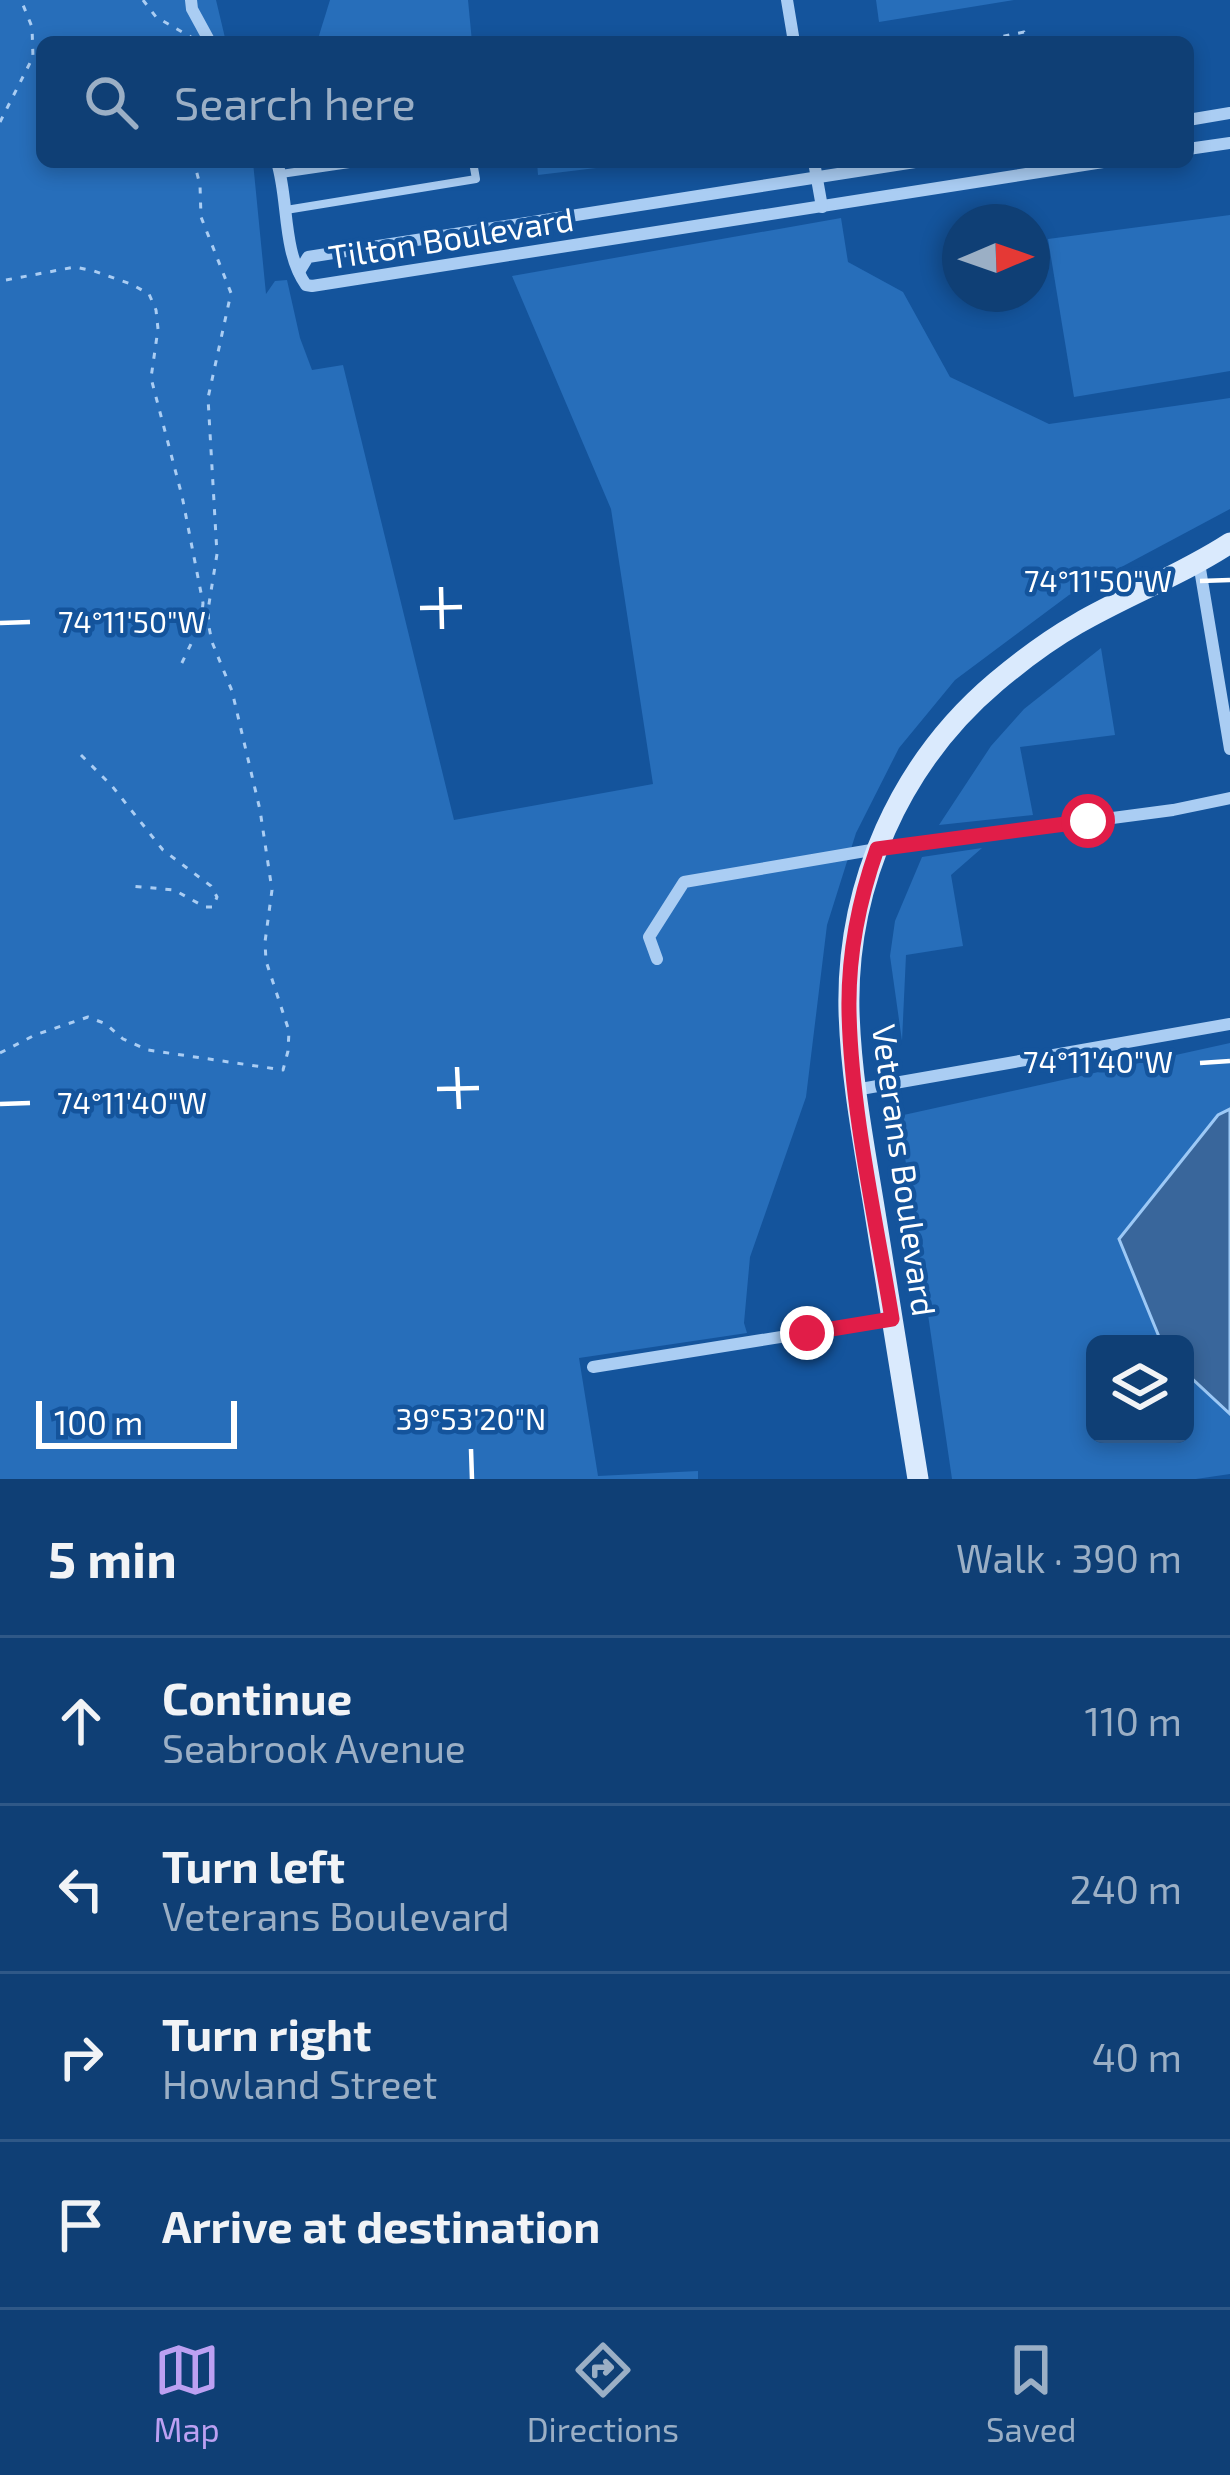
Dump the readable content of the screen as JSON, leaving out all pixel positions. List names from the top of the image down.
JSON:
{
  "streets": {
    "main road": ["Veterans Boulevard"],
    "street": ["Tilton Boulevard"]
  },
  "scale_bar": "100 m",
  "north": "right",
  "page": {
    "search": "Search here",
    "scale": "100 m",
    "heading": ["5 min", "Walk · 390 m"],
    "list": [
      ["Continue", "Seabrook Avenue", "110 m"],
      ["Turn left", "Veterans Boulevard", "240 m"],
      ["Turn right", "Howland Street", "40 m"],
      "Arrive at destination"
    ],
    "nav": ["Map", "Directions", "Saved"]
  },
  "coordinates": ["74°11'50\"W", "74°11'40\"W", "39°53'20\"N"]
}
